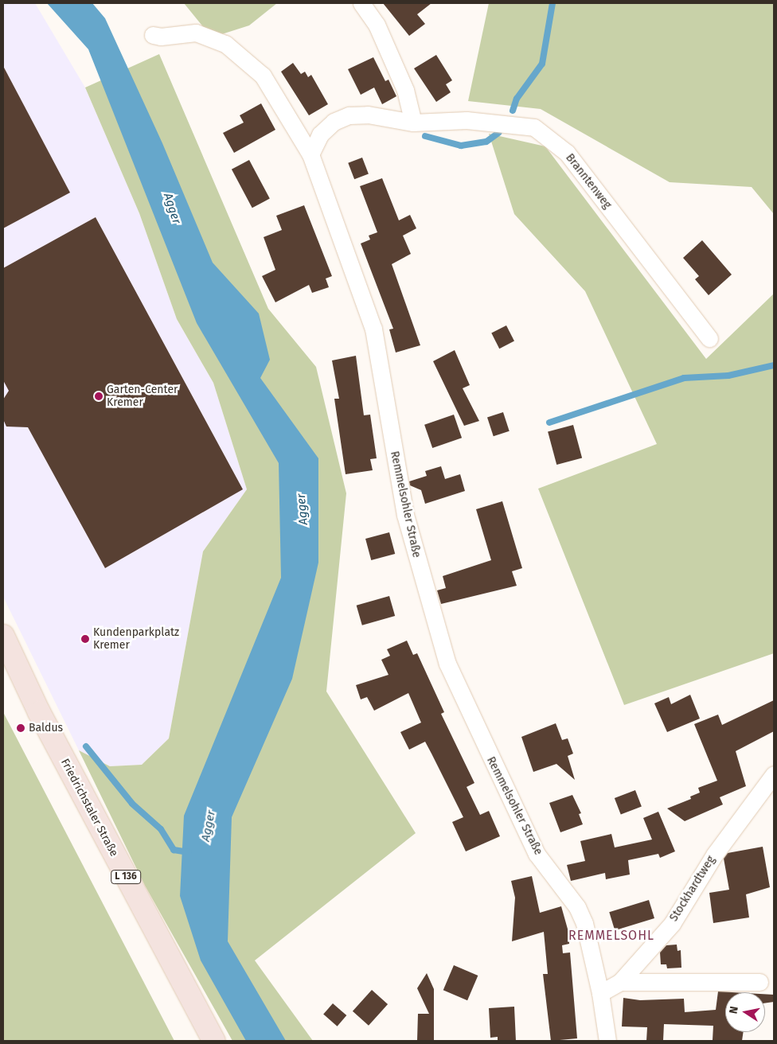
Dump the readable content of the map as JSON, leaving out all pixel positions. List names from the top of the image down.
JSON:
{
  "streets": {
    "main road": ["Friedrichstaler Straße", "L 136"],
    "street": ["Branntenweg", "Remmelsohler Straße", "Stockhardtweg"]
  },
  "crossings": [
    ["Branntenweg", "Remmelsohler Straße"],
    ["Remmelsohler Straße", "Stockhardtweg"]
  ],
  "districts": ["REMMELSOHL"],
  "water": ["Agger"],
  "places": ["Garten-Center Kremer", "Kundenparkplatz Kremer", "Baldus"],
  "north": "left"
}
